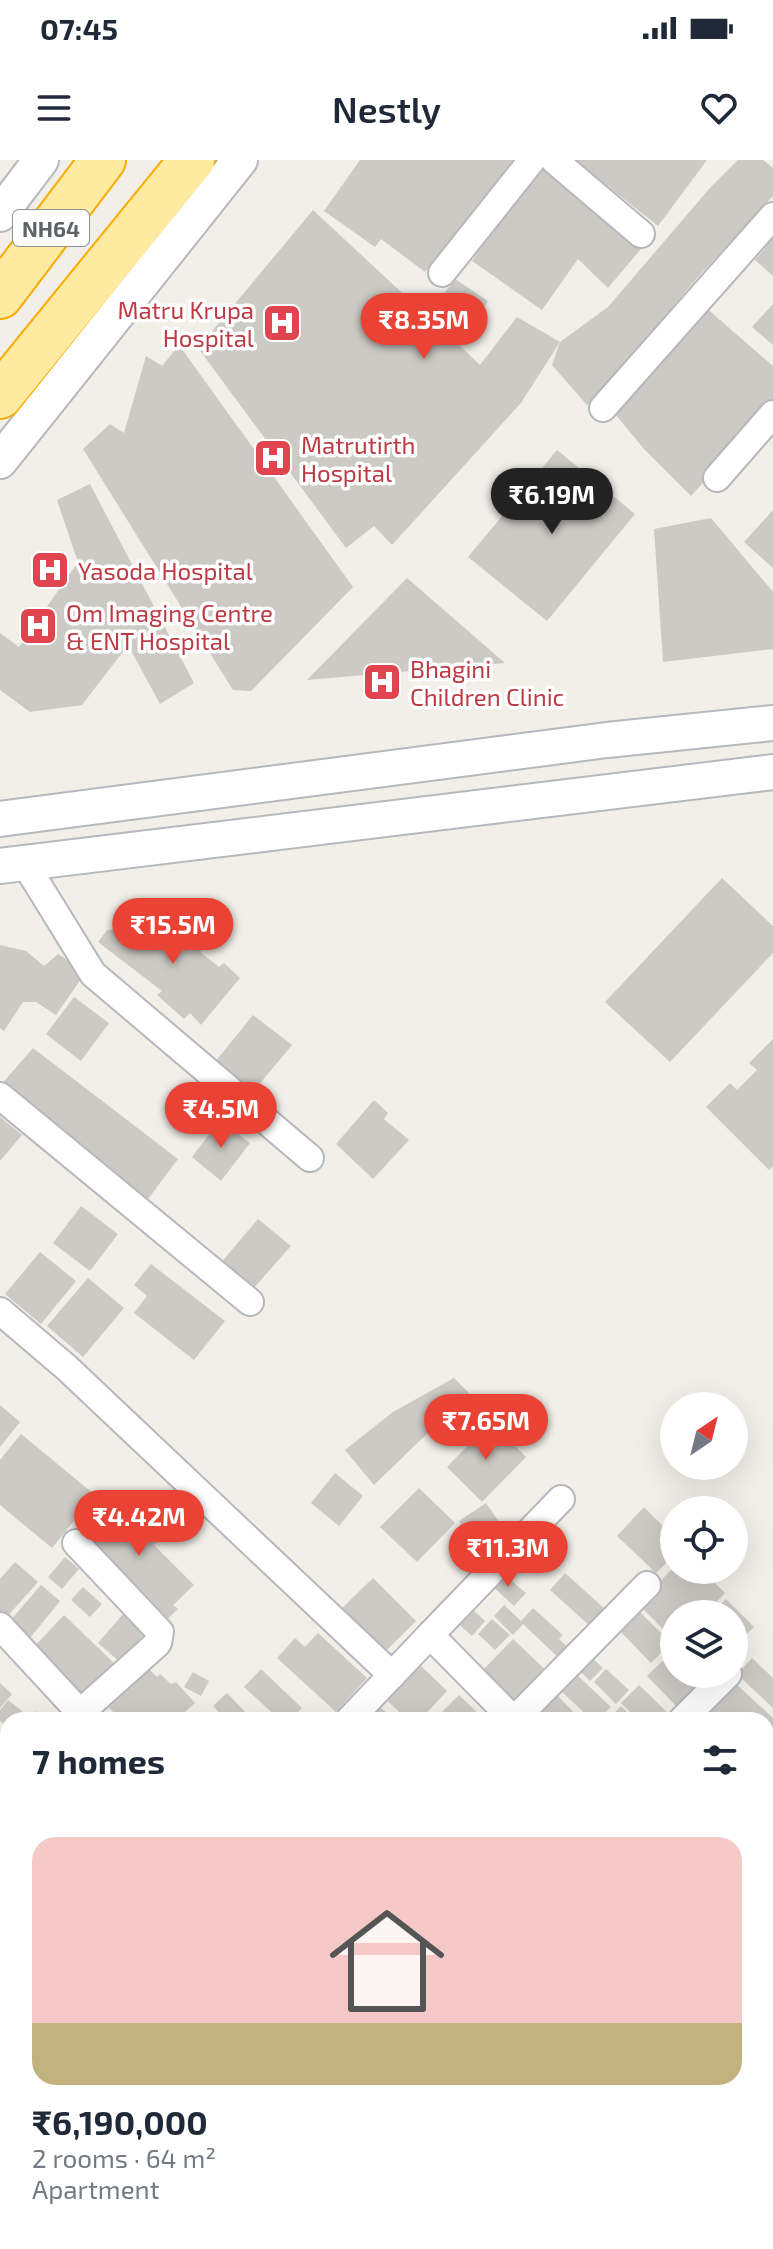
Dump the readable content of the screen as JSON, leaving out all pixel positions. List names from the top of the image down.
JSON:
{
  "streets": {
    "highway": ["NH64"]
  },
  "places": {
    "hospital": [
      "Matru Krupa Hospital",
      "Matrutirth Hospital",
      "Yasoda Hospital",
      "Om Imaging Centre & ENT Hospital",
      "Bhagini Children Clinic"
    ]
  },
  "north": "top right",
  "page": {
    "status": "07:45",
    "header": "Nestly",
    "price": [
      "₹8.35M",
      "₹6.19M",
      "₹15.5M",
      "₹4.5M",
      "₹7.65M",
      "₹4.42M",
      "₹11.3M"
    ],
    "heading": "7 homes",
    "list": [
      {
        "name": "₹6,190,000",
        "note": "2 rooms · 64 m² · Apartment"
      }
    ]
  }
}
